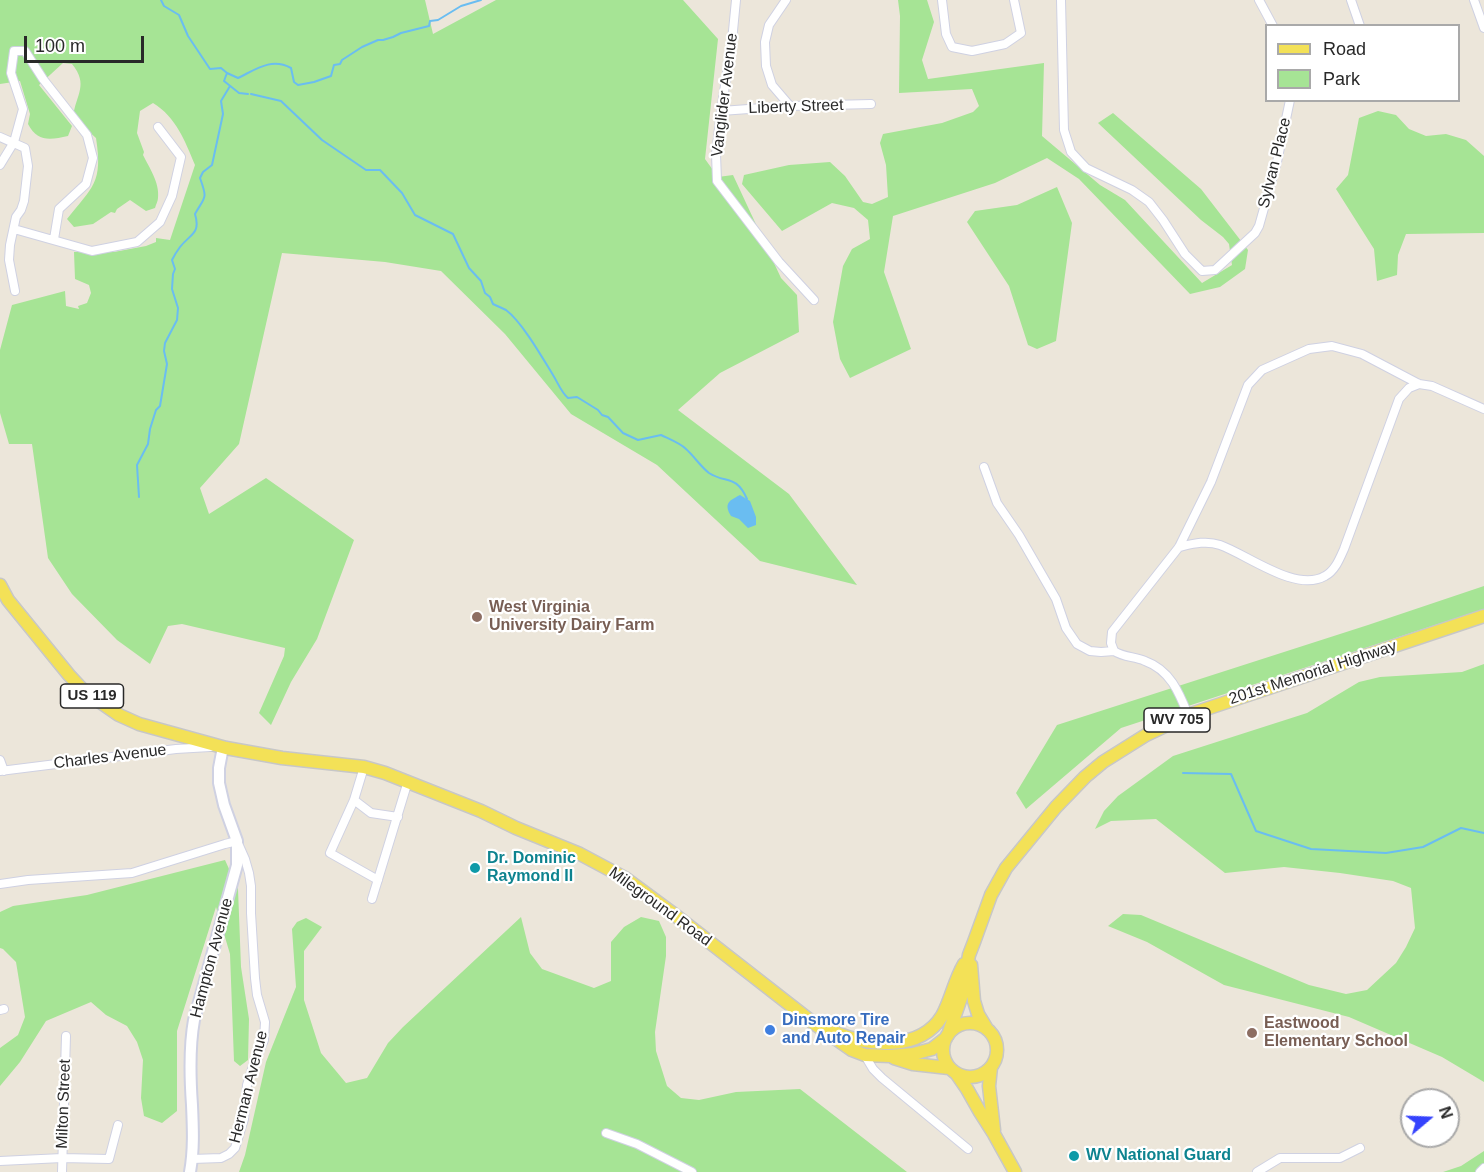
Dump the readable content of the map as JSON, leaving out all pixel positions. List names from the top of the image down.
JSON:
{
  "streets": {
    "main road": [
      "201st Memorial Highway",
      "US 119",
      "WV 705",
      "Mileground Road"
    ],
    "street": [
      "Vanglider Avenue",
      "Liberty Street",
      "Sylvan Place",
      "Charles Avenue",
      "Hampton Avenue",
      "Herman Avenue",
      "Milton Street"
    ]
  },
  "crossings": [
    ["Vanglider Avenue", "Liberty Street"],
    ["201st Memorial Highway", "Mileground Road"],
    ["US 119", "Charles Avenue"],
    ["US 119", "Mileground Road"],
    ["US 119", "Hampton Avenue"],
    ["Charles Avenue", "Mileground Road"],
    ["Charles Avenue", "Hampton Avenue"],
    ["Mileground Road", "Hampton Avenue"],
    ["Hampton Avenue", "Herman Avenue"]
  ],
  "places": [
    "West Virginia University Dairy Farm",
    "Dr. Dominic Raymond II",
    "Dinsmore Tire and Auto Repair",
    "Eastwood Elementary School",
    "WV National Guard"
  ],
  "legend": ["Road", "Park"],
  "scale_bar": "100 m",
  "north": "right"
}
